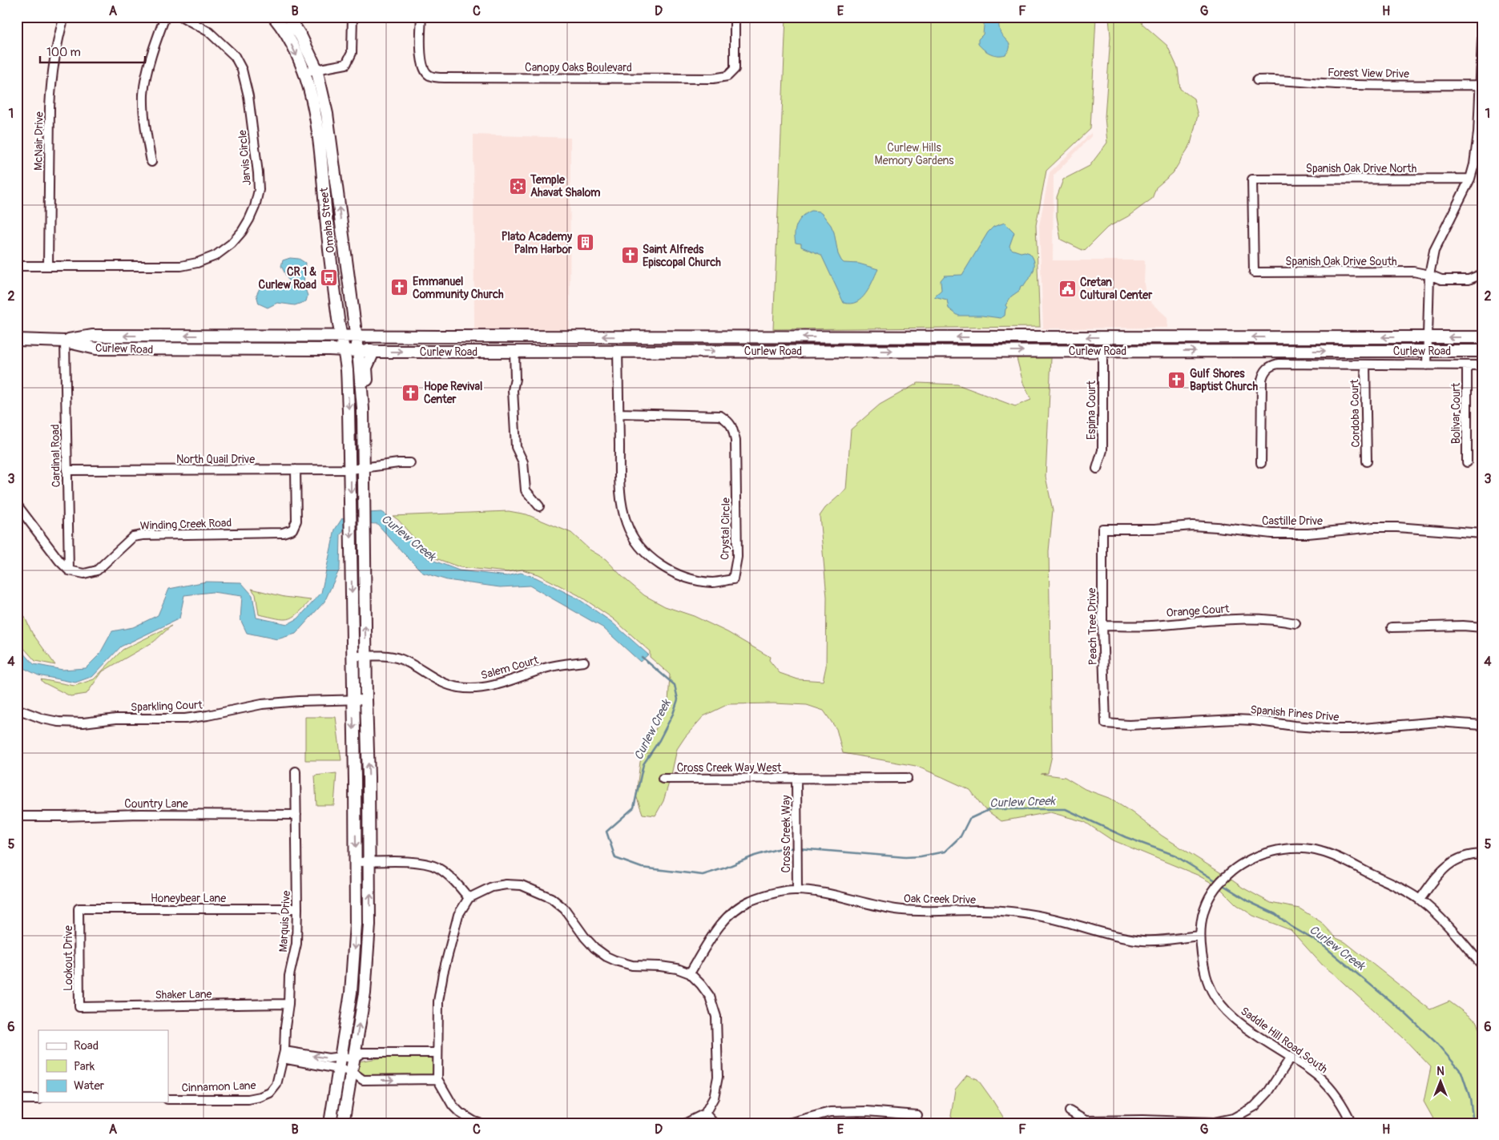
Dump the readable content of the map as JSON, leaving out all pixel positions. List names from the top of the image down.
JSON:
{
  "streets": {
    "main road": ["Omaha Street", "Curlew Road"],
    "street": [
      "Canopy Oaks Boulevard",
      "Forest View Drive",
      "McNair Drive",
      "Jarvis Circle",
      "Spanish Oak Drive North",
      "Spanish Oak Drive South",
      "Espina Court",
      "Cordoba Court",
      "Bolivar Court",
      "Cardinal Road",
      "North Quail Drive",
      "Castille Drive",
      "Winding Creek Road",
      "Crystal Circle",
      "Orange Court",
      "Peach Tree Drive",
      "Salem Court",
      "Sparkling Court",
      "Spanish Pines Drive",
      "Cross Creek Way West",
      "Country Lane",
      "Cross Creek Way",
      "Honeybear Lane",
      "Oak Creek Drive",
      "Marquis Drive",
      "Lookout Drive",
      "Shaker Lane",
      "Saddle Hill Road South",
      "Cinnamon Lane"
    ]
  },
  "crossings": [
    ["McNair Drive", "Jarvis Circle"],
    ["Spanish Oak Drive North", "Spanish Oak Drive South"],
    ["Omaha Street", "Curlew Road"],
    ["Omaha Street", "North Quail Drive"],
    ["Omaha Street", "Salem Court"],
    ["Omaha Street", "Sparkling Court"],
    ["Curlew Road", "Espina Court"],
    ["Curlew Road", "Cardinal Road"],
    ["Curlew Road", "Crystal Circle"],
    ["Cardinal Road", "North Quail Drive"],
    ["Cardinal Road", "Winding Creek Road"],
    ["North Quail Drive", "Winding Creek Road"],
    ["Castille Drive", "Peach Tree Drive"],
    ["Orange Court", "Peach Tree Drive"],
    ["Peach Tree Drive", "Spanish Pines Drive"],
    ["Cross Creek Way West", "Cross Creek Way"],
    ["Country Lane", "Marquis Drive"],
    ["Cross Creek Way", "Oak Creek Drive"],
    ["Honeybear Lane", "Marquis Drive"],
    ["Honeybear Lane", "Lookout Drive"],
    ["Oak Creek Drive", "Saddle Hill Road South"],
    ["Marquis Drive", "Shaker Lane"],
    ["Marquis Drive", "Cinnamon Lane"],
    ["Lookout Drive", "Shaker Lane"]
  ],
  "water": ["Curlew Creek"],
  "parks": ["Curlew Hills Memory Gardens"],
  "places": {
    "synagogue": ["Temple Ahavat Shalom"],
    "building": ["Plato Academy Palm Harbor"],
    "church": [
      "Saint Alfreds Episcopal Church",
      "Emmanuel Community Church",
      "Gulf Shores Baptist Church",
      "Hope Revival Center"
    ],
    "bus stop": ["CR 1 & Curlew Road"],
    "public building": ["Cretan Cultural Center"]
  },
  "legend": ["Road", "Park", "Water"],
  "scale_bar": "100 m",
  "north": "top",
  "grid": {
    "columns": [
      "A",
      "B",
      "C",
      "D",
      "E",
      "F",
      "G",
      "H"
    ],
    "rows": [
      "1",
      "2",
      "3",
      "4",
      "5",
      "6"
    ]
  }
}
